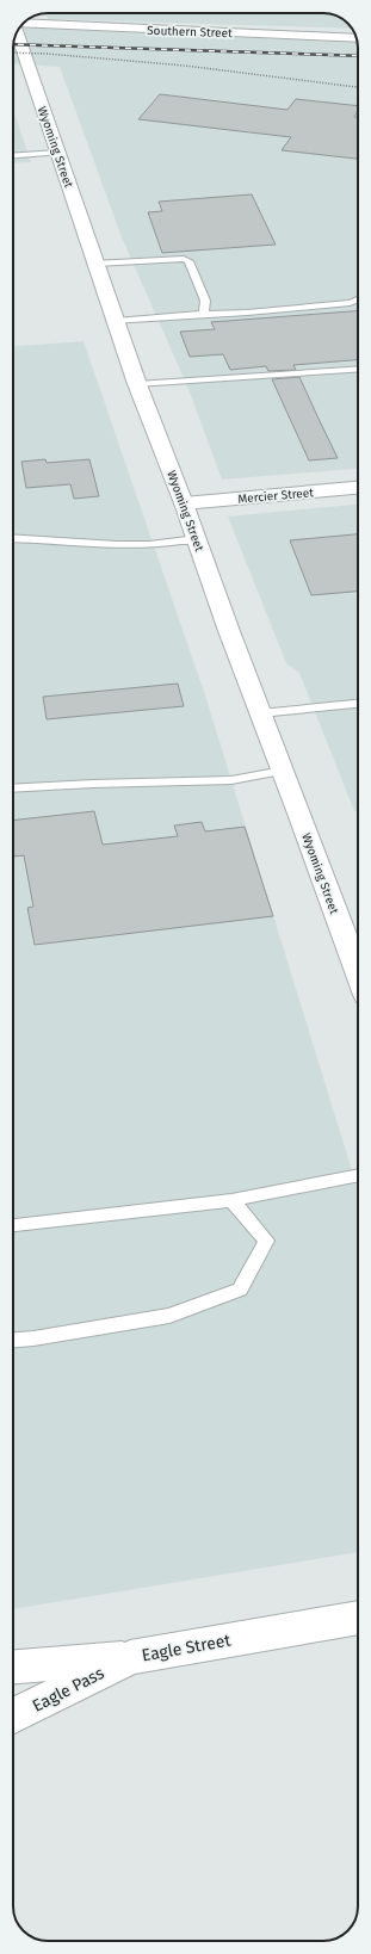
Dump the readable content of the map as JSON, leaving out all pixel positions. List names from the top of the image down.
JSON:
{
  "streets": {
    "main road": [
      "Southern Street",
      "Wyoming Street",
      "Mercier Street",
      "Eagle Street",
      "Eagle Pass"
    ]
  },
  "crossings": [
    ["Wyoming Street", "Mercier Street"],
    ["Eagle Street", "Eagle Pass"]
  ]
}
